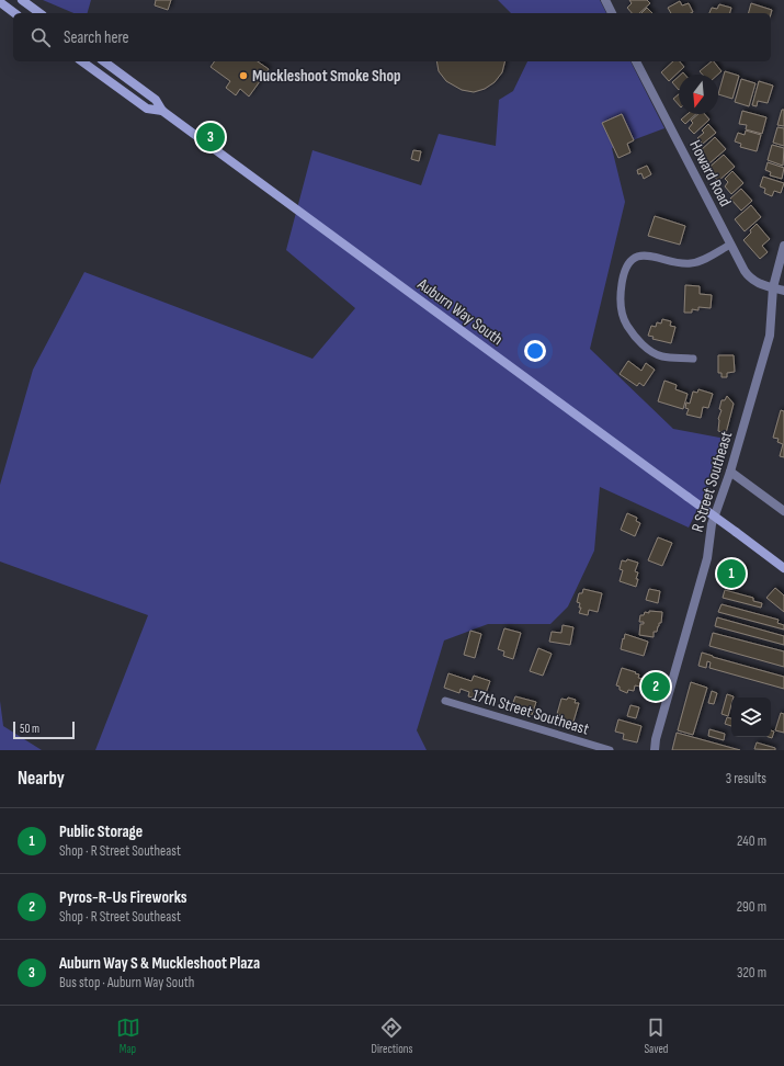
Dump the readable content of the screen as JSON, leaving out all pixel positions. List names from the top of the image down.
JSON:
{
  "streets": {
    "main road": ["Auburn Way South"],
    "street": ["Howard Road", "R Street Southeast", "17th Street Southeast"]
  },
  "crossings": [
    ["Howard Road", "R Street Southeast"]
  ],
  "places": ["Muckleshoot Smoke Shop"],
  "scale_bar": "50 m",
  "north": "bottom",
  "page": {
    "search": "Search here",
    "pins": ["3", "1", "2"],
    "scale": "50 m",
    "heading": ["Nearby", "3 results"],
    "list": [
      {
        "mark": "1",
        "name": "Public Storage",
        "note": "Shop · R Street Southeast",
        "value": "240 m"
      },
      {
        "mark": "2",
        "name": "Pyros-R-Us Fireworks",
        "note": "Shop · R Street Southeast",
        "value": "290 m"
      },
      {
        "mark": "3",
        "name": "Auburn Way S & Muckleshoot Plaza",
        "note": "Bus stop · Auburn Way South",
        "value": "320 m"
      }
    ],
    "nav": ["Map", "Directions", "Saved"]
  }
}
